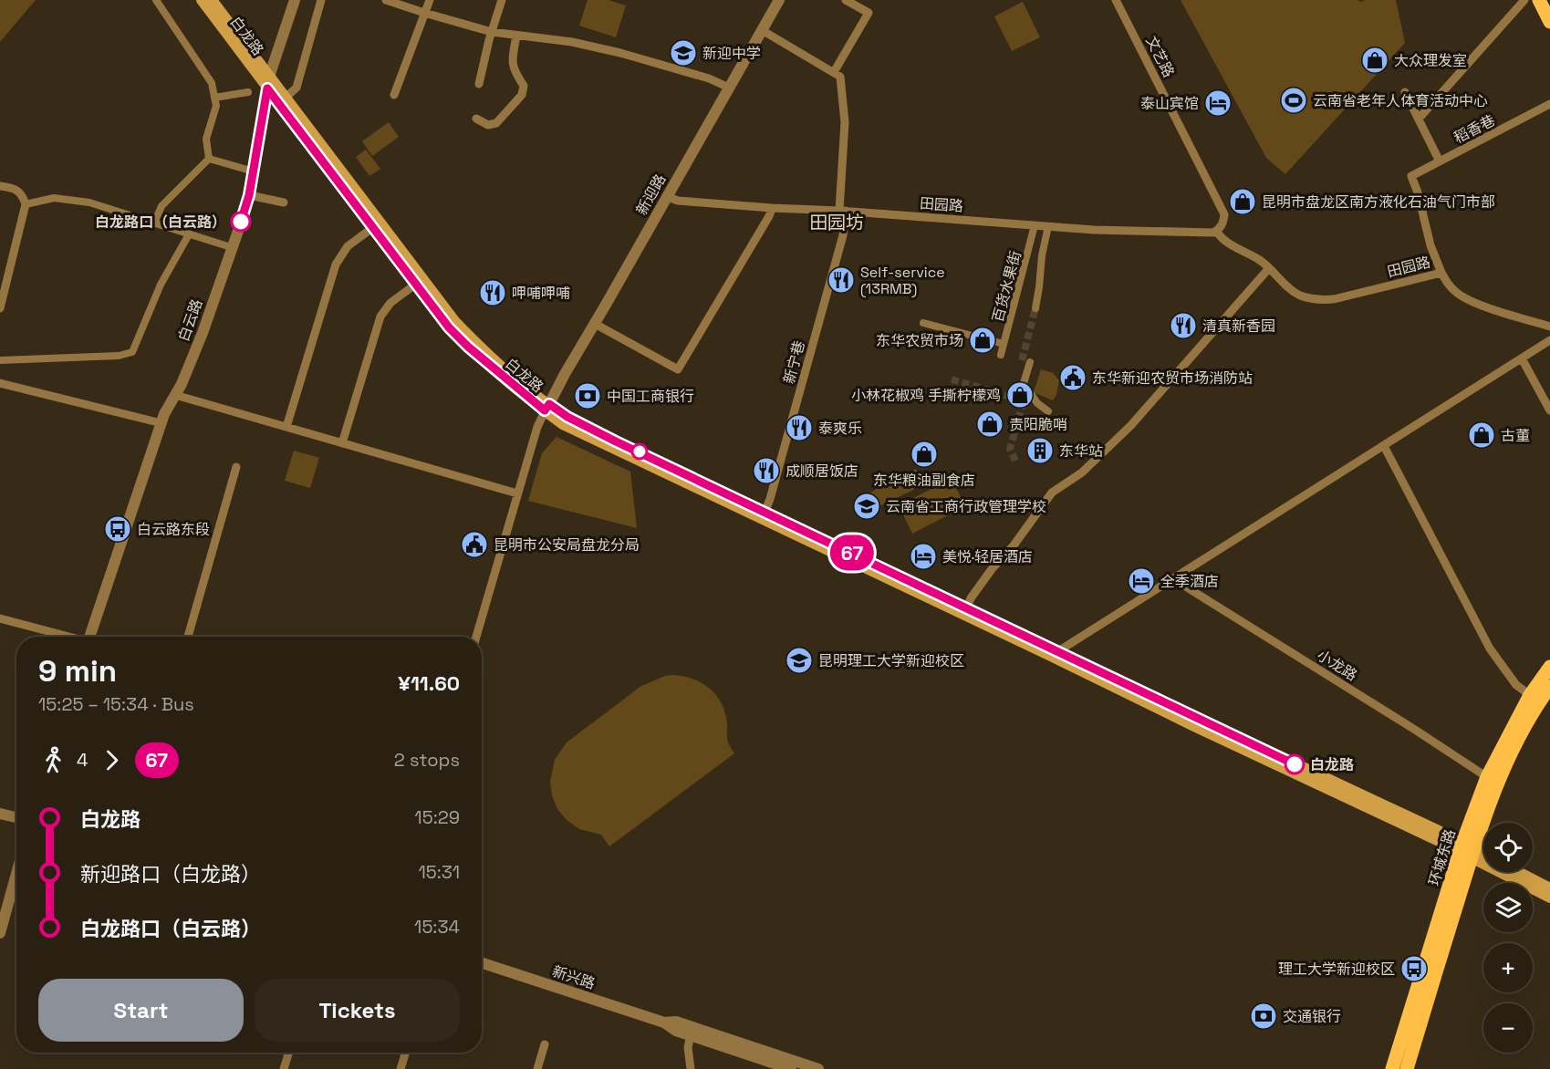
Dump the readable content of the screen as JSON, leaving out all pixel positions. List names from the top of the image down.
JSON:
{
  "streets": {
    "main road": ["白龙路", "环城东路"],
    "street": [
      "文艺路",
      "稻香巷",
      "新迎路",
      "田园路",
      "百货水果街",
      "白云路",
      "新宁巷",
      "小龙路",
      "新兴路"
    ]
  },
  "crossings": [
    ["白龙路", "新迎路"],
    ["白龙路", "白云路"],
    ["白龙路", "新宁巷"],
    ["白龙路", "环城东路"],
    ["文艺路", "田园路"],
    ["稻香巷", "田园路"],
    ["新迎路", "田园路"],
    ["田园路", "百货水果街"],
    ["田园路", "新宁巷"],
    ["小龙路", "环城东路"]
  ],
  "districts": ["田园坊"],
  "places": {
    "school or university": ["新迎中学", "云南省工商行政管理学校", "昆明理工大学新迎校区"],
    "shop": [
      "大众理发室",
      "昆明市盘龙区南方液化石油气门市部",
      "东华农贸市场",
      "小林花椒鸡 手撕柠檬鸡",
      "责阳脆哨",
      "古董",
      "东华粮油副食店"
    ],
    "sports": ["云南省老年人体育活动中心"],
    "hotel": ["泰山宾馆", "美悦·轻居酒店", "全季酒店"],
    "other": ["白龙路口（白云路）", "白龙路"],
    "restaurant": [
      "Self-service (13RMB)",
      "呷哺呷哺",
      "清真新香园",
      "泰爽乐",
      "成顺居饭店"
    ],
    "public building": ["东华新迎农贸市场消防站", "昆明市公安局盘龙分局"],
    "bank": ["中国工商银行", "交通银行"],
    "building": ["东华站"],
    "bus stop": ["白云路东段", "理工大学新迎校区"]
  },
  "lines": ["bus line 67"],
  "page": {
    "on_map": "67",
    "heading": ["9 min", "15:25 – 15:34 · Bus", "¥11.60"],
    "legs": ["4", "67", "2 stops"],
    "list": [
      {
        "name": "白龙路",
        "value": "15:29"
      },
      {
        "name": "新迎路口（白龙路）",
        "value": "15:31"
      },
      {
        "name": "白龙路口（白云路）",
        "value": "15:34"
      }
    ],
    "map_buttons": ["+", "−"],
    "buttons": ["Start", "Tickets"]
  }
}
